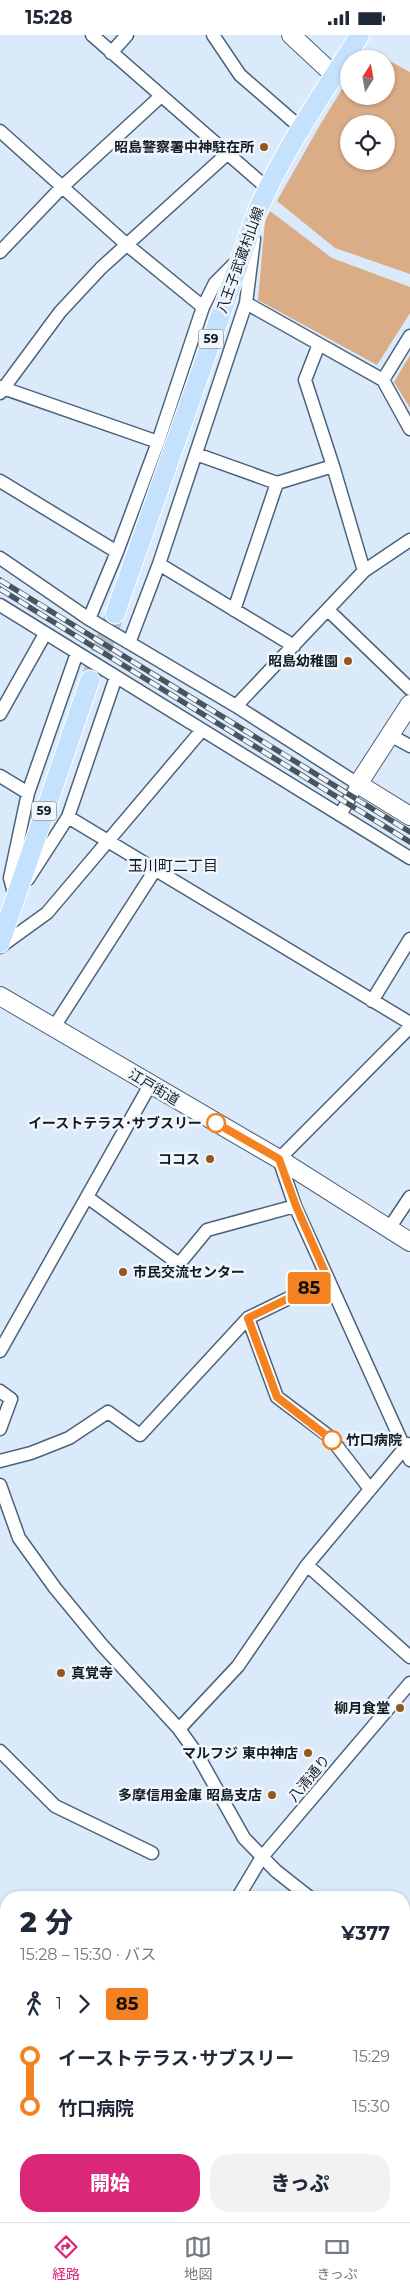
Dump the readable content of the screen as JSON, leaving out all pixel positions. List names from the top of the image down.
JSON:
{
  "streets": {
    "main road": ["八王子武蔵村山線", "59", "江戸街道"],
    "street": ["八清通り"]
  },
  "districts": ["玉川町二丁目"],
  "places": [
    "昭島警察署中神駐在所",
    "昭島幼稚園",
    "イーストテラス･サブスリー",
    "ココス",
    "市民交流センター",
    "竹口病院",
    "真覚寺",
    "柳月食堂",
    "マルフジ 東中神店",
    "多摩信用金庫 昭島支店"
  ],
  "lines": ["bus line 85"],
  "north": "top",
  "page": {
    "status": "15:28",
    "on_map": "85",
    "heading": ["2 分", "15:28 – 15:30 · バス", "¥377"],
    "legs": ["1", "85"],
    "list": [
      {
        "name": "イーストテラス･サブスリー",
        "value": "15:29"
      },
      {
        "name": "竹口病院",
        "value": "15:30"
      }
    ],
    "buttons": ["開始", "きっぷ"],
    "tabs": ["経路", "地図", "きっぷ"]
  }
}
